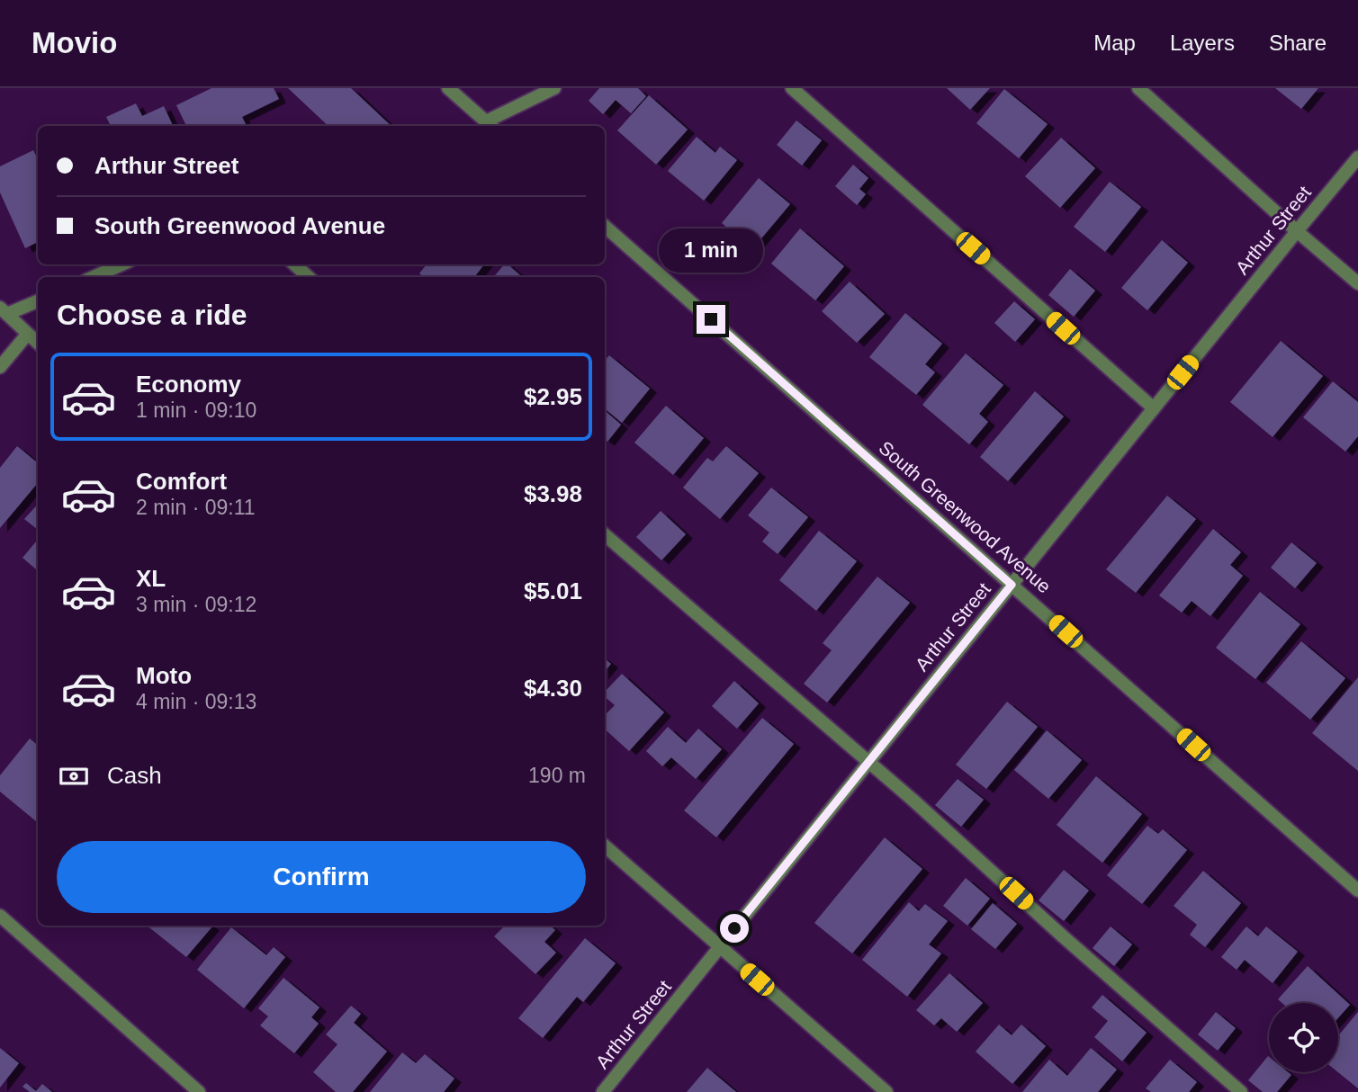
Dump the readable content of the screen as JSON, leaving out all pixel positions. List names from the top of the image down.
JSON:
{
  "streets": {
    "street": ["Arthur Street", "South Greenwood Avenue"]
  },
  "crossings": [
    ["Arthur Street", "South Greenwood Avenue"]
  ],
  "page": {
    "header": "Movio",
    "nav": ["Map", "Layers", "Share"],
    "banner": ["Arthur Street", "South Greenwood Avenue"],
    "bubble": "1 min",
    "heading": "Choose a ride",
    "list": [
      {
        "name": "Economy",
        "note": "1 min · 09:10",
        "value": "$2.95"
      },
      {
        "name": "Comfort",
        "note": "2 min · 09:11",
        "value": "$3.98"
      },
      {
        "name": "XL",
        "note": "3 min · 09:12",
        "value": "$5.01"
      },
      {
        "name": "Moto",
        "note": "4 min · 09:13",
        "value": "$4.30"
      }
    ],
    "pay": ["Cash", "190 m"],
    "buttons": "Confirm"
  }
}
